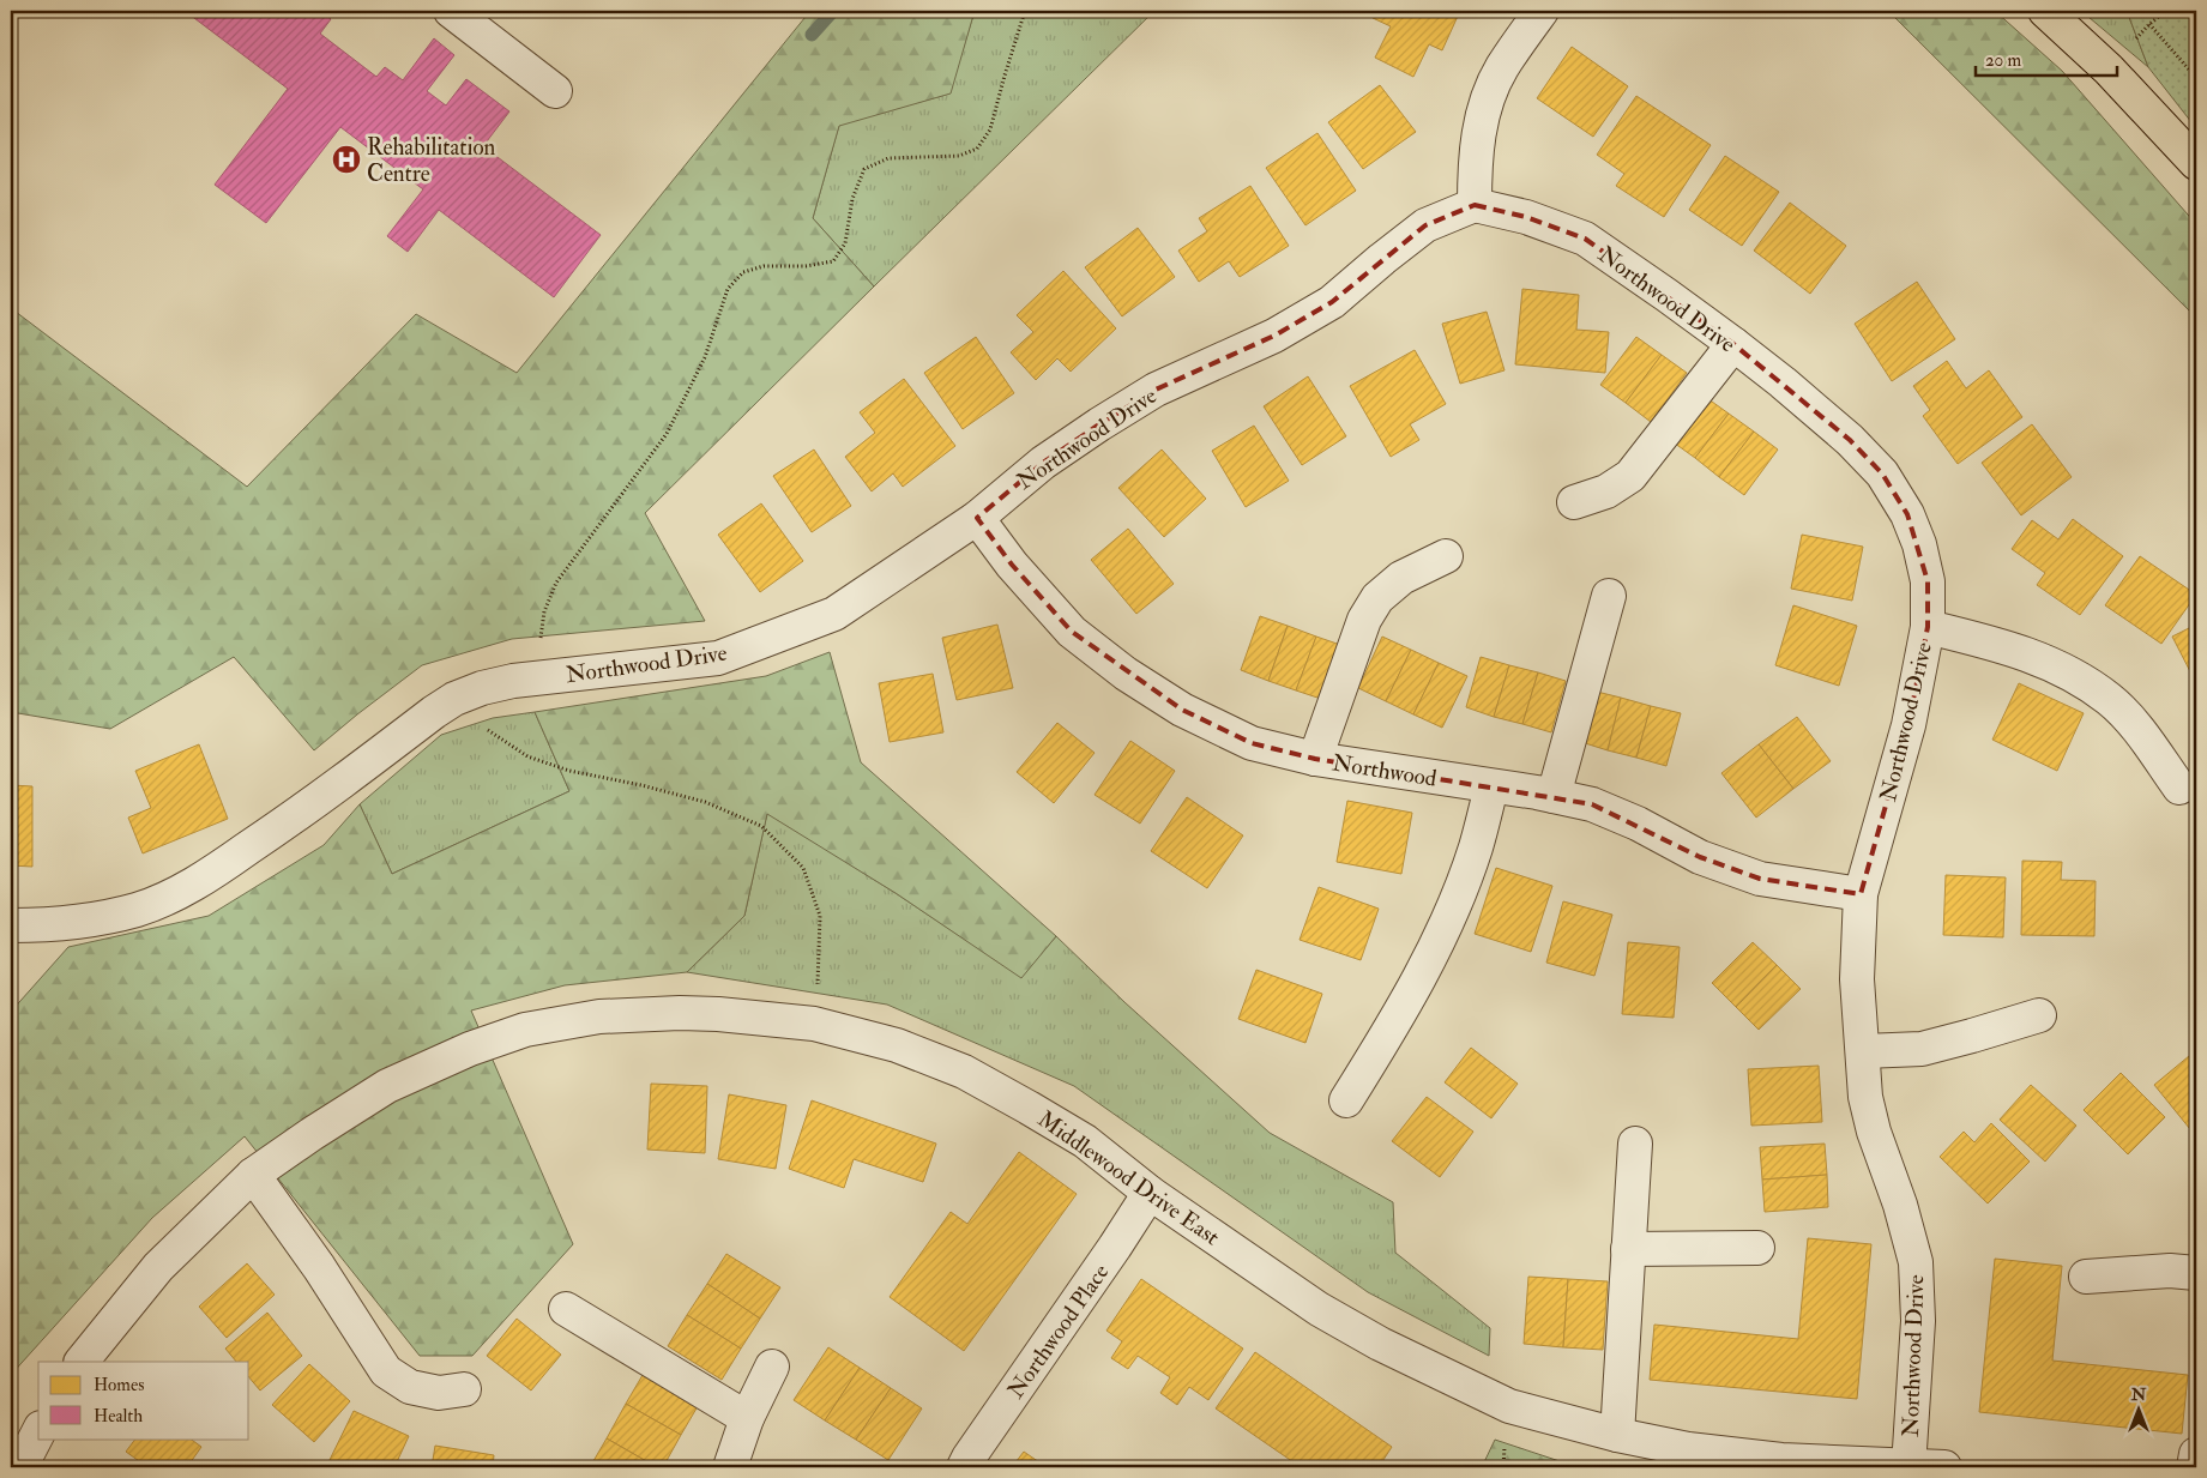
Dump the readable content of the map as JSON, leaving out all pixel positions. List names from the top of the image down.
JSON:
{
  "streets": {
    "street": [
      "Northwood Drive",
      "Northwood",
      "Middlewood Drive East",
      "Northwood Place"
    ]
  },
  "crossings": [
    ["Northwood Drive", "Northwood"],
    ["Northwood Drive", "Middlewood Drive East"],
    ["Middlewood Drive East", "Northwood Place"]
  ],
  "places": {
    "hospital": ["Rehabilitation Centre"]
  },
  "legend": ["Homes", "Health"],
  "scale_bar": "20 m",
  "north": "top"
}
